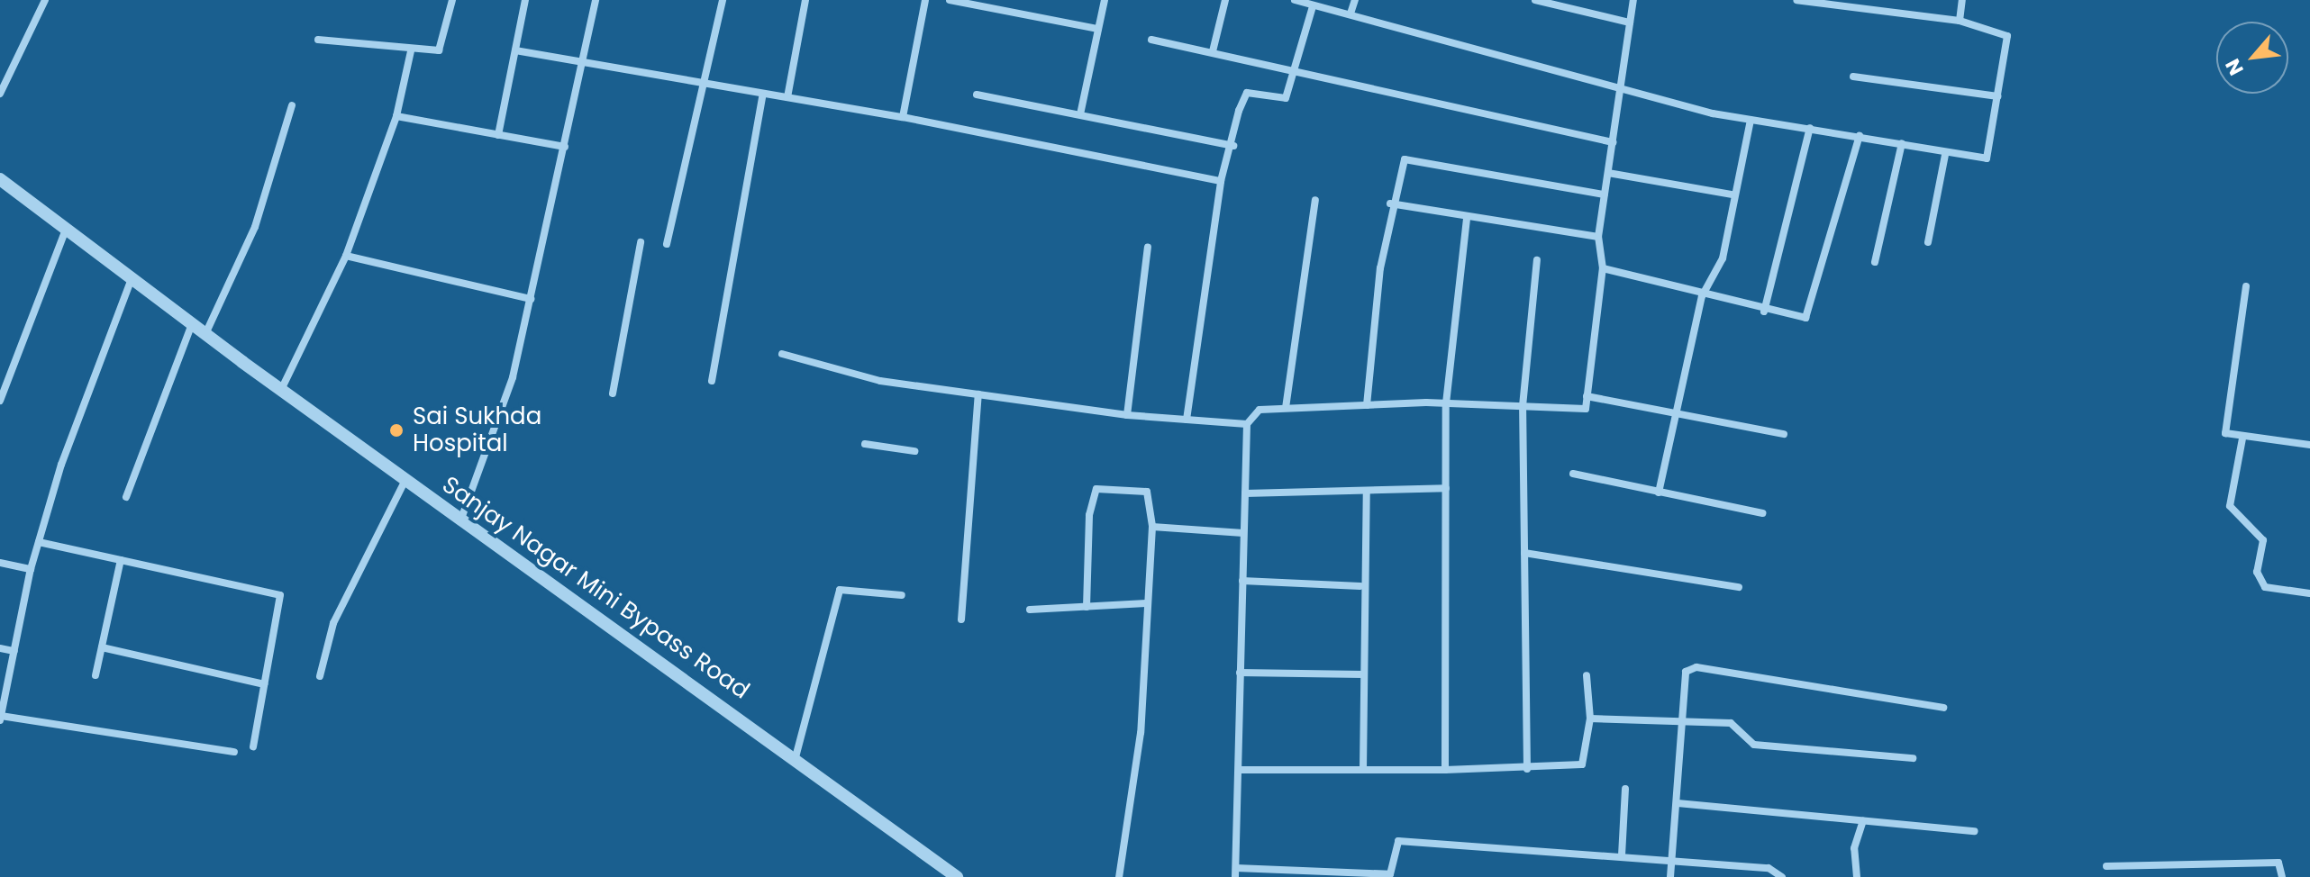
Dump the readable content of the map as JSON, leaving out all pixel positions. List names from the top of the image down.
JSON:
{
  "streets": {
    "street": ["Sanjay Nagar Mini Bypass Road"]
  },
  "places": ["Sai Sukhda Hospital"],
  "north": "bottom left"
}
